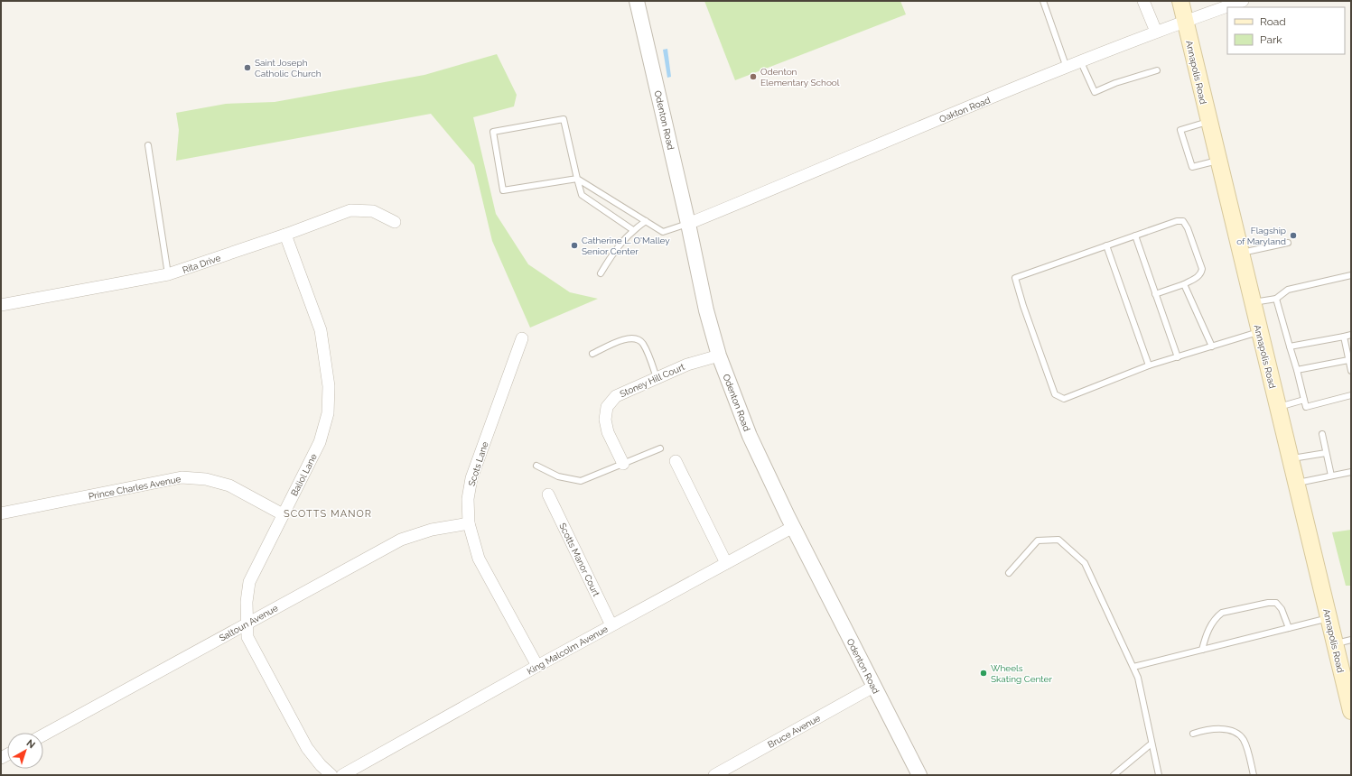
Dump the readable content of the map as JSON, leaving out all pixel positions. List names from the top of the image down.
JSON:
{
  "streets": {
    "main road": ["Annapolis Road"],
    "street": [
      "Oakton Road",
      "Odenton Road",
      "Rita Drive",
      "Stoney Hill Court",
      "Scots Lane",
      "Baliol Lane",
      "Prince Charles Avenue",
      "Scotts Manor Court",
      "Saltoun Avenue",
      "King Malcolm Avenue",
      "Bruce Avenue"
    ]
  },
  "crossings": [
    ["Annapolis Road", "Oakton Road"],
    ["Oakton Road", "Odenton Road"],
    ["Odenton Road", "Stoney Hill Court"],
    ["Odenton Road", "King Malcolm Avenue"],
    ["Odenton Road", "Bruce Avenue"],
    ["Rita Drive", "Baliol Lane"],
    ["Scots Lane", "Saltoun Avenue"],
    ["Scots Lane", "King Malcolm Avenue"],
    ["Baliol Lane", "Prince Charles Avenue"],
    ["Baliol Lane", "Saltoun Avenue"],
    ["Scotts Manor Court", "King Malcolm Avenue"]
  ],
  "districts": ["SCOTTS MANOR"],
  "places": [
    "Saint Joseph Catholic Church",
    "Odenton Elementary School",
    "Flagship of Maryland",
    "Catherine L. O'Malley Senior Center",
    "Wheels Skating Center"
  ],
  "legend": ["Road", "Park"],
  "north": "top right"
}
